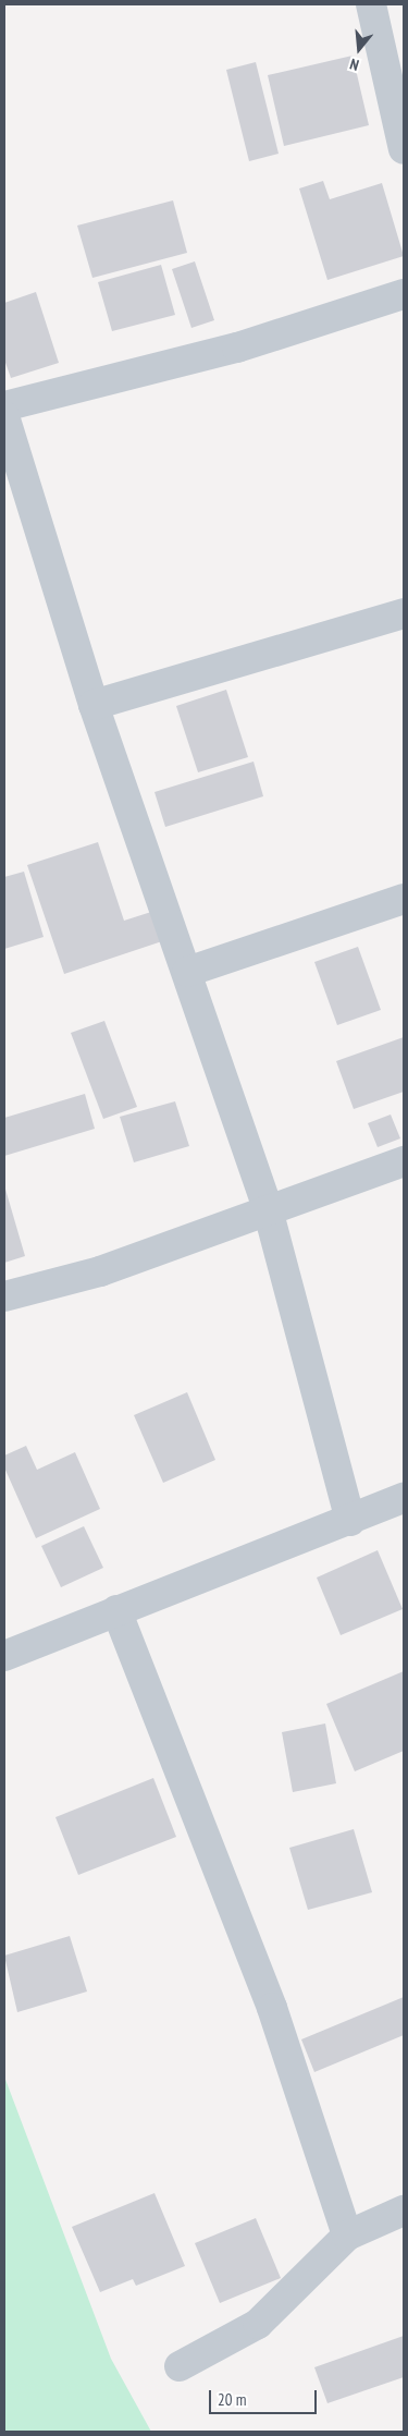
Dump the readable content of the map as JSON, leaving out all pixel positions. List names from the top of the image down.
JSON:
{
  "scale_bar": "20 m",
  "north": "bottom"
}
